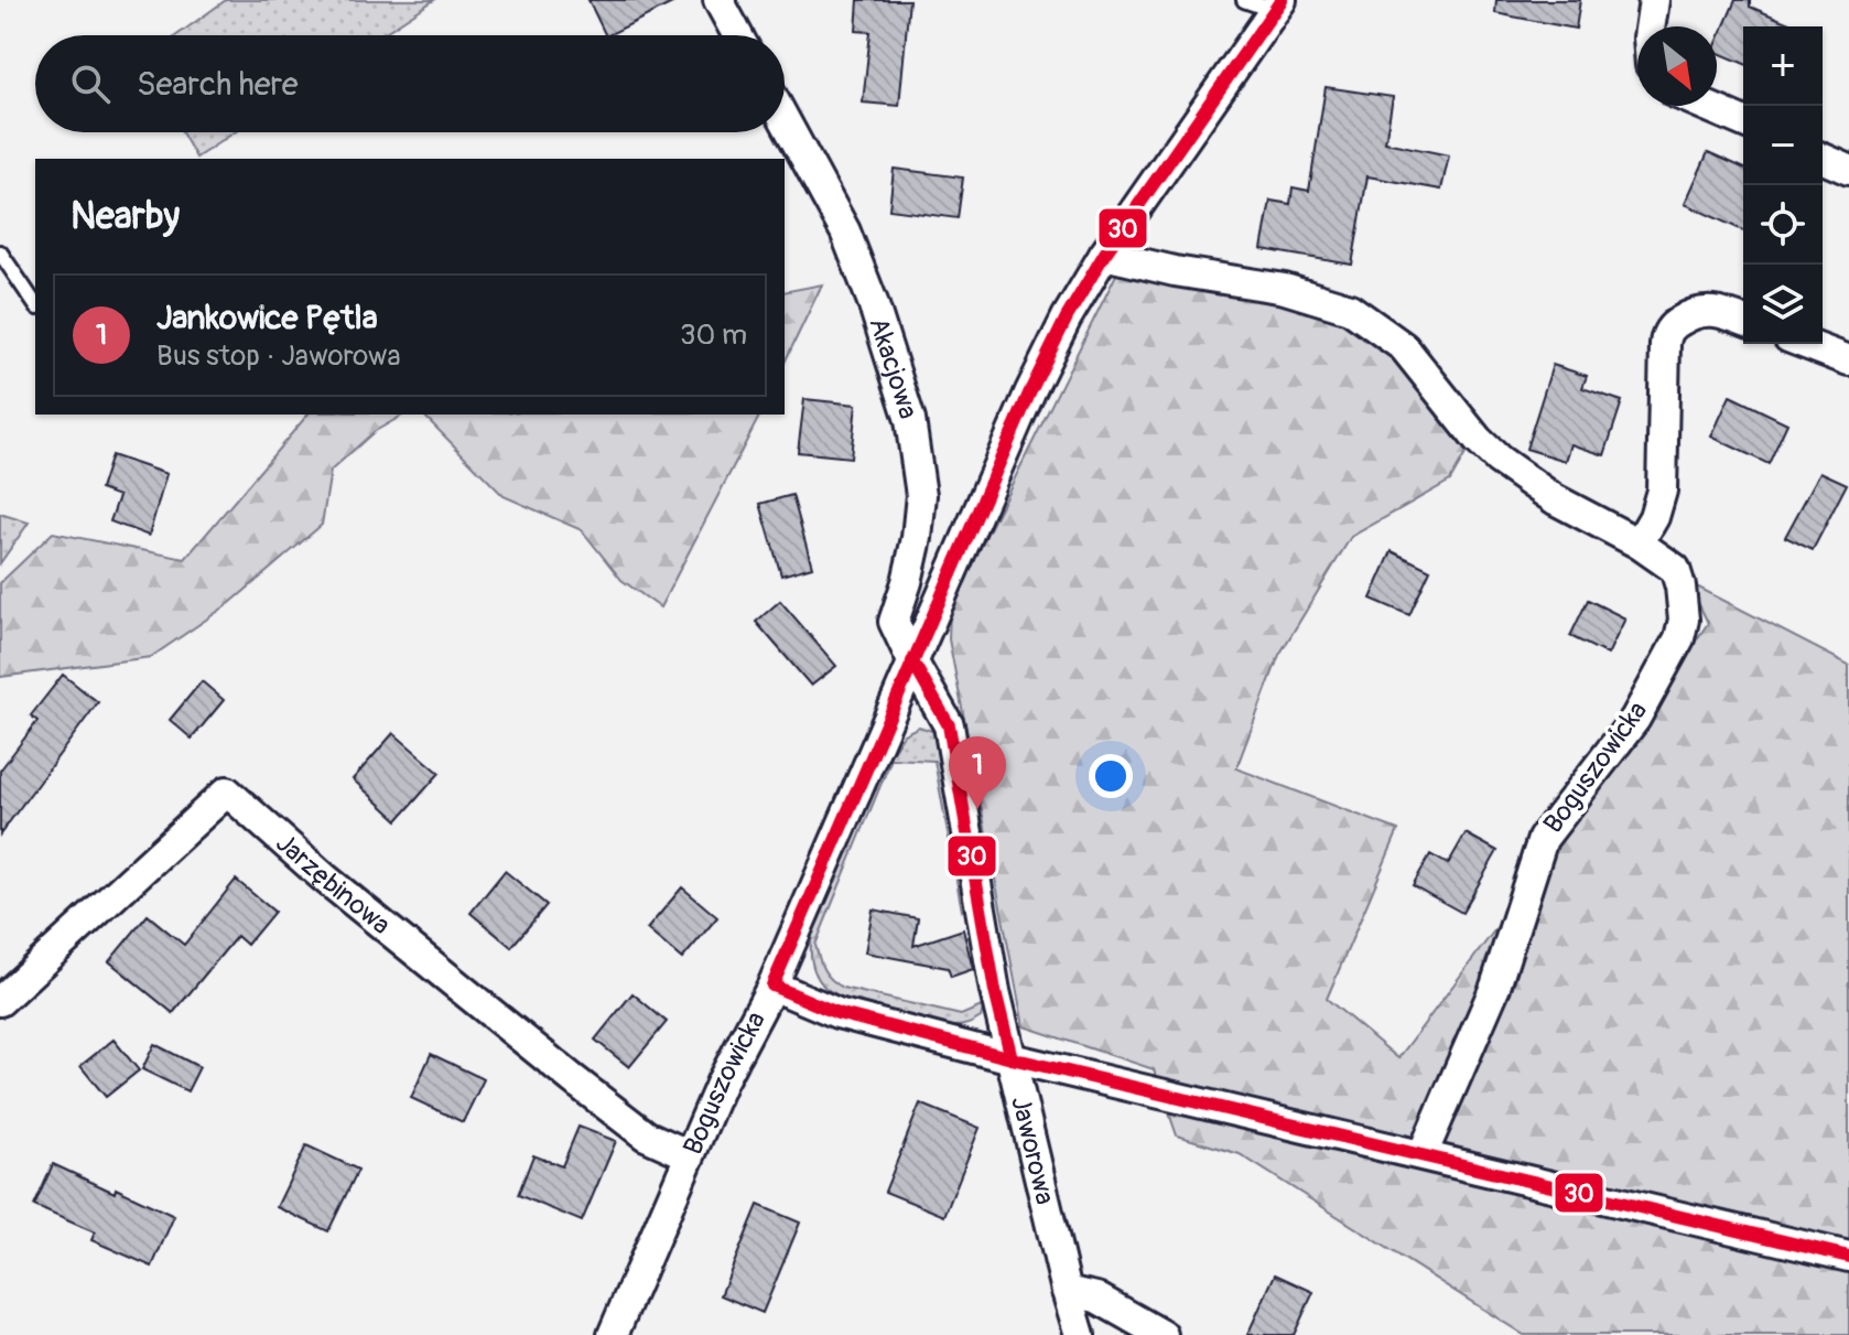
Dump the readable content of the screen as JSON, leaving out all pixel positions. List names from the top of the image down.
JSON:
{
  "streets": {
    "street": [
      "Akacjowa",
      "Boguszowicka",
      "Jarzębinowa",
      "Jaworowa"
    ]
  },
  "crossings": [
    ["Akacjowa", "Boguszowicka"],
    ["Akacjowa", "Jaworowa"],
    ["Boguszowicka", "Jarzębinowa"],
    ["Boguszowicka", "Jaworowa"]
  ],
  "lines": ["transit line 30"],
  "north": "bottom right",
  "page": {
    "map_buttons": ["+", "−"],
    "search": "Search here",
    "heading": "Nearby",
    "list": [
      {
        "mark": "1",
        "name": "Jankowice Pętla",
        "note": "Bus stop · Jaworowa",
        "value": "30 m"
      }
    ],
    "pins": "1"
  }
}
